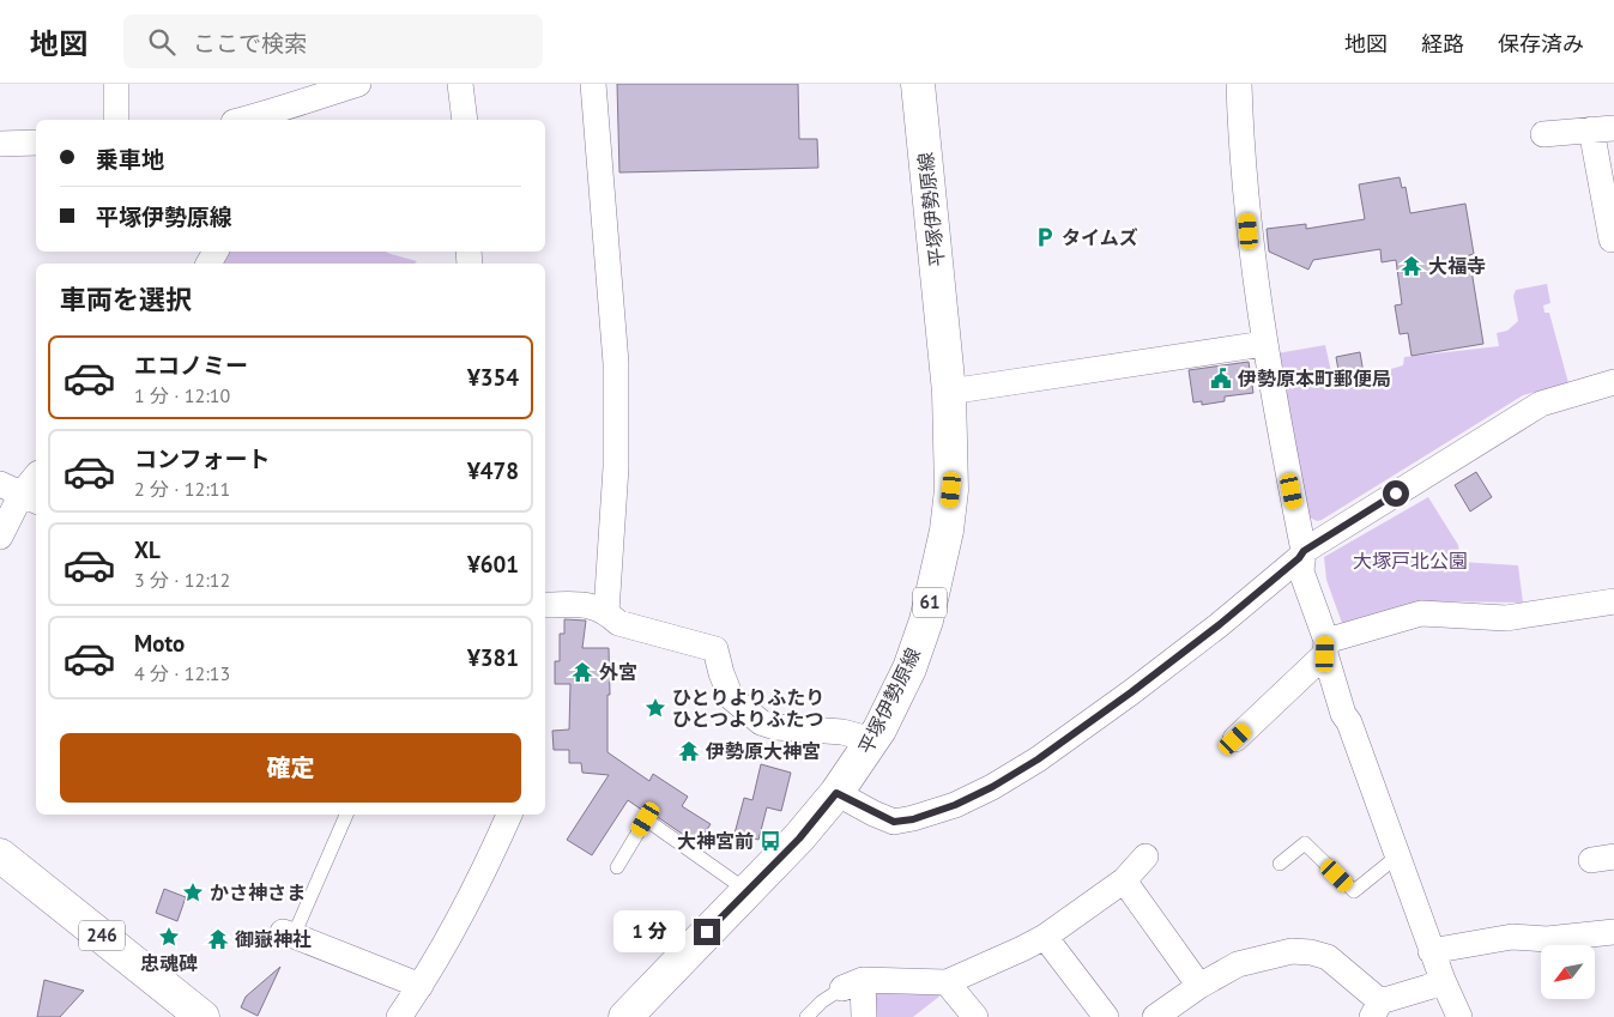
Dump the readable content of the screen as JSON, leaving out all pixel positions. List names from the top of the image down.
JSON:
{
  "streets": {
    "main road": ["平塚伊勢原線", "61", "246"]
  },
  "parks": ["大塚戸北公園"],
  "places": {
    "parking": ["タイムズ"],
    "temple": [
      "大福寺",
      "外宮",
      "伊勢原大神宮",
      "御嶽神社"
    ],
    "public building": ["伊勢原本町郵便局"],
    "place": ["ひとりよりふたり ひとつよりふたつ", "かさ神さま", "忠魂碑"],
    "bus stop": ["大神宮前"]
  },
  "north": "bottom left",
  "page": {
    "header": "地図",
    "search": "ここで検索",
    "nav": ["地図", "経路", "保存済み"],
    "banner": ["乗車地", "平塚伊勢原線"],
    "heading": "車両を選択",
    "list": [
      {
        "name": "エコノミー",
        "note": "1 分 · 12:10",
        "value": "¥354"
      },
      {
        "name": "コンフォート",
        "note": "2 分 · 12:11",
        "value": "¥478"
      },
      {
        "name": "XL",
        "note": "3 分 · 12:12",
        "value": "¥601"
      },
      {
        "name": "Moto",
        "note": "4 分 · 12:13",
        "value": "¥381"
      }
    ],
    "buttons": "確定",
    "bubble": "1 分"
  }
}
